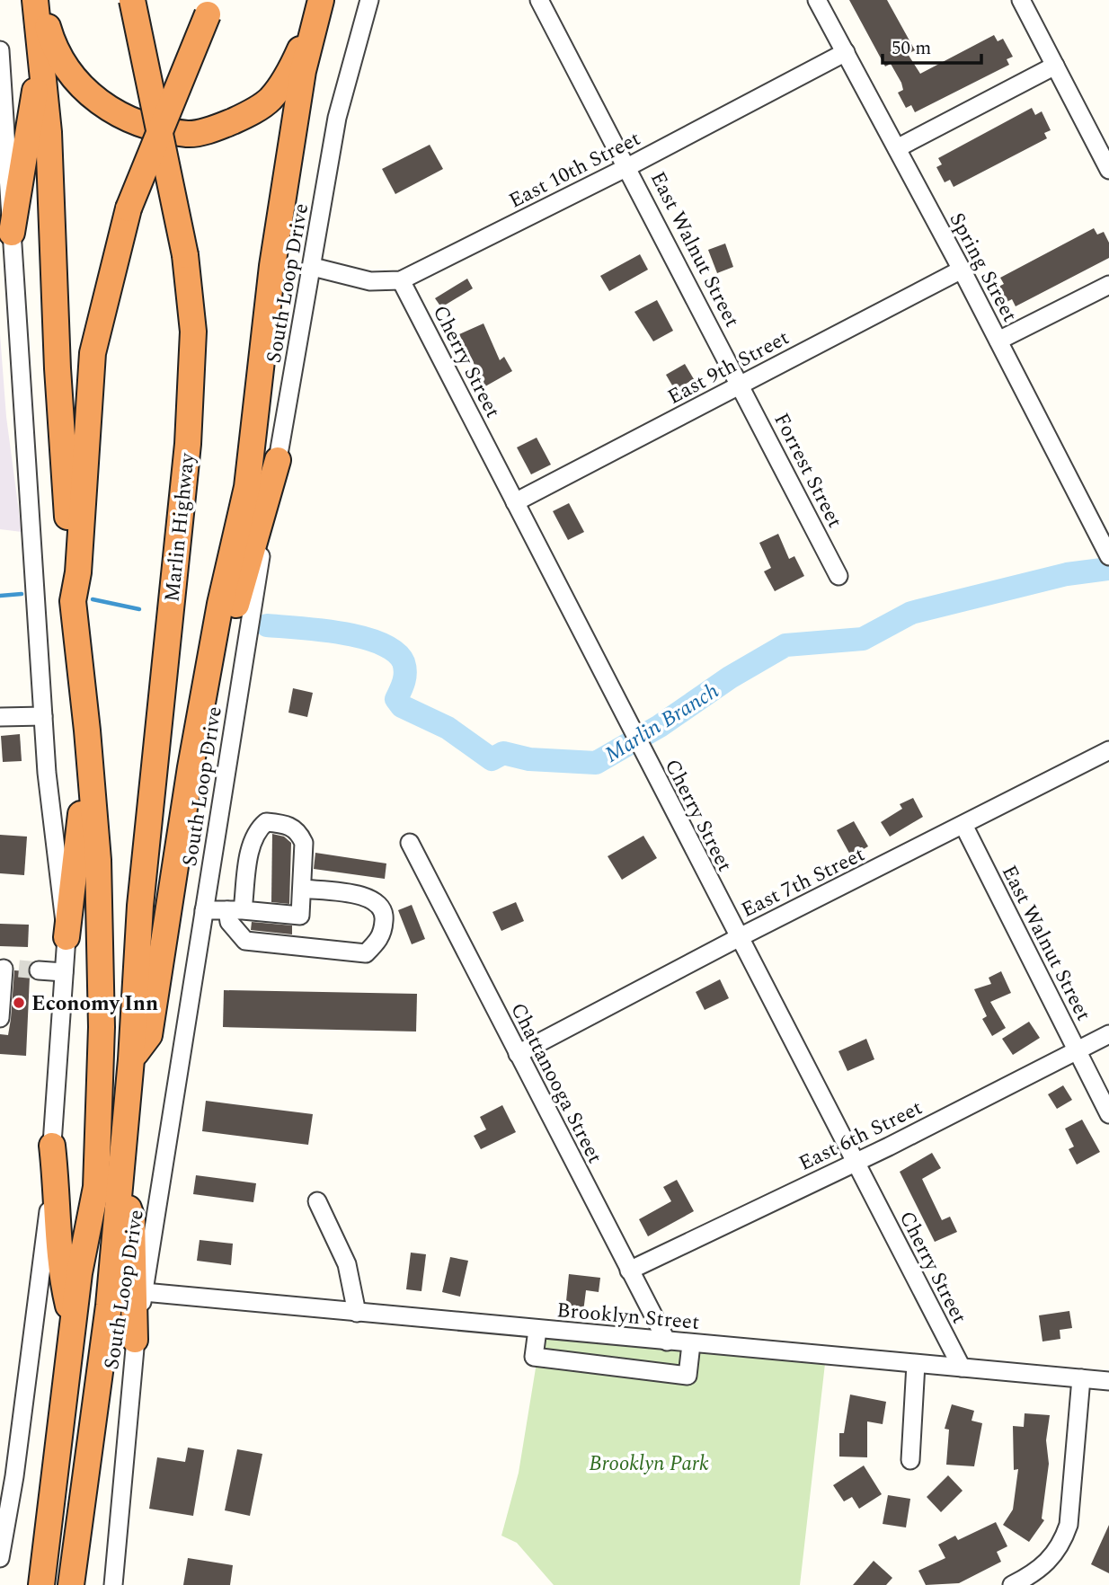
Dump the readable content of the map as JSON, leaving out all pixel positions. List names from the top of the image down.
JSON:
{
  "streets": {
    "highway": ["Marlin Highway"],
    "street": [
      "East 10th Street",
      "East Walnut Street",
      "Spring Street",
      "South Loop Drive",
      "Cherry Street",
      "East 9th Street",
      "Forrest Street",
      "East 7th Street",
      "Chattanooga Street",
      "East 6th Street",
      "Brooklyn Street"
    ]
  },
  "crossings": [
    ["East 10th Street", "East Walnut Street"],
    ["East 10th Street", "Spring Street"],
    ["East 10th Street", "South Loop Drive"],
    ["East 10th Street", "Cherry Street"],
    ["East Walnut Street", "East 9th Street"],
    ["East Walnut Street", "Forrest Street"],
    ["East Walnut Street", "East 7th Street"],
    ["East Walnut Street", "East 6th Street"],
    ["Spring Street", "East 9th Street"],
    ["South Loop Drive", "Brooklyn Street"],
    ["Cherry Street", "East 9th Street"],
    ["Cherry Street", "East 7th Street"],
    ["Cherry Street", "East 6th Street"],
    ["Cherry Street", "Brooklyn Street"],
    ["East 9th Street", "Forrest Street"],
    ["East 7th Street", "Chattanooga Street"],
    ["Chattanooga Street", "East 6th Street"],
    ["Chattanooga Street", "Brooklyn Street"]
  ],
  "water": ["Marlin Branch"],
  "parks": ["Brooklyn Park"],
  "places": ["Economy Inn"],
  "scale_bar": "50 m"
}
